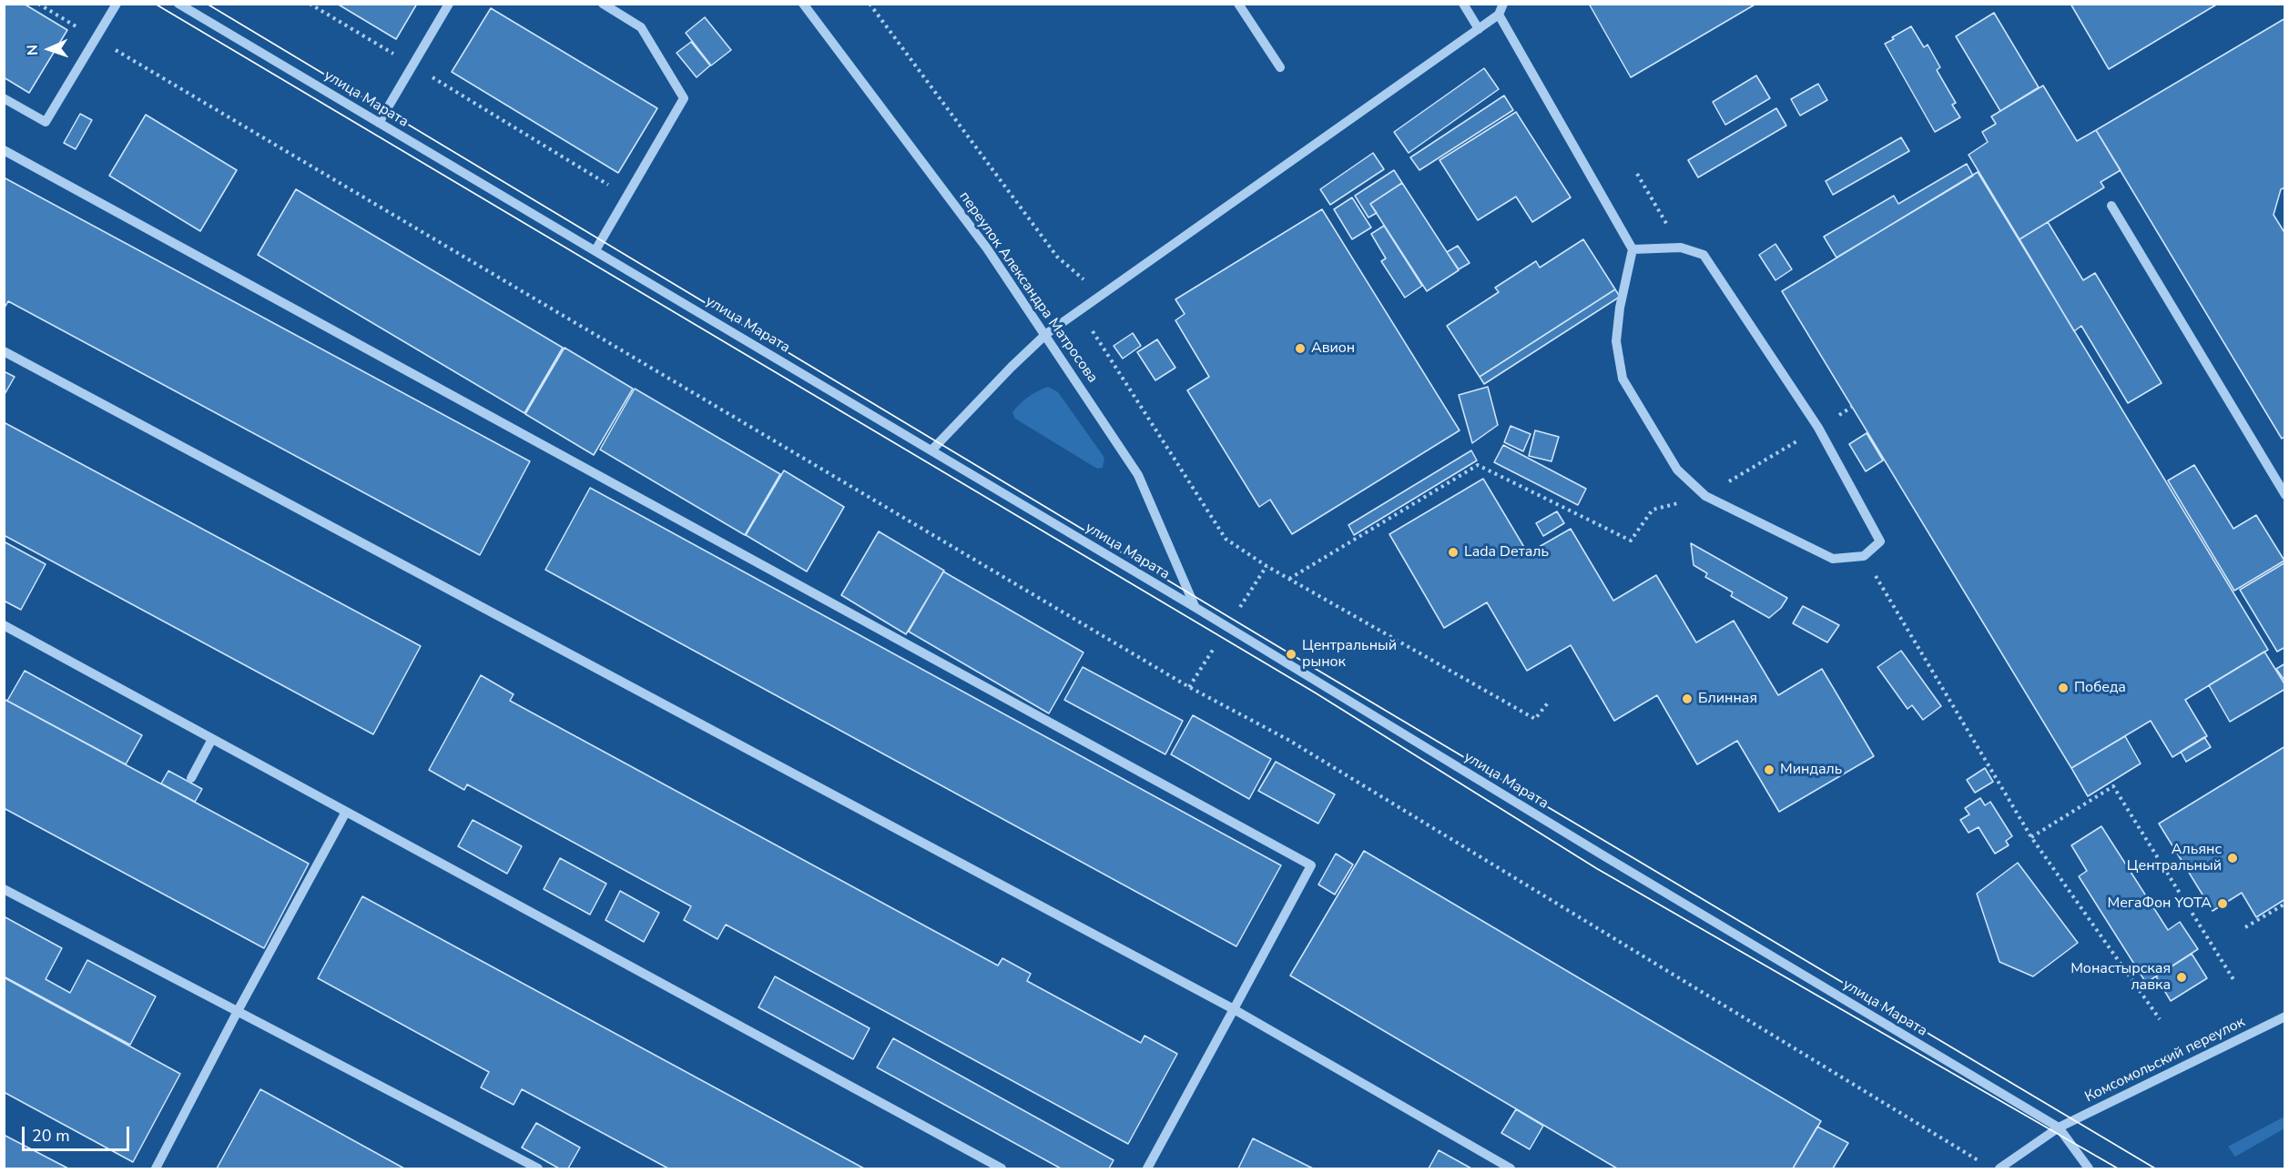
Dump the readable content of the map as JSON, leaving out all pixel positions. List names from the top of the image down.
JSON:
{
  "streets": {
    "street": ["улица Марата", "переулок Александра Матросова", "Комсомольский переулок"]
  },
  "crossings": [
    ["улица Марата", "переулок Александра Матросова"],
    ["улица Марата", "Комсомольский переулок"]
  ],
  "places": [
    "Авион",
    "Lada Dеталь",
    "Центральный рынок",
    "Победа",
    "Блинная",
    "Миндаль",
    "Альянс Центральный",
    "МегаФон YOTA",
    "Монастырская лавка"
  ],
  "scale_bar": "20 m",
  "north": "left"
}
